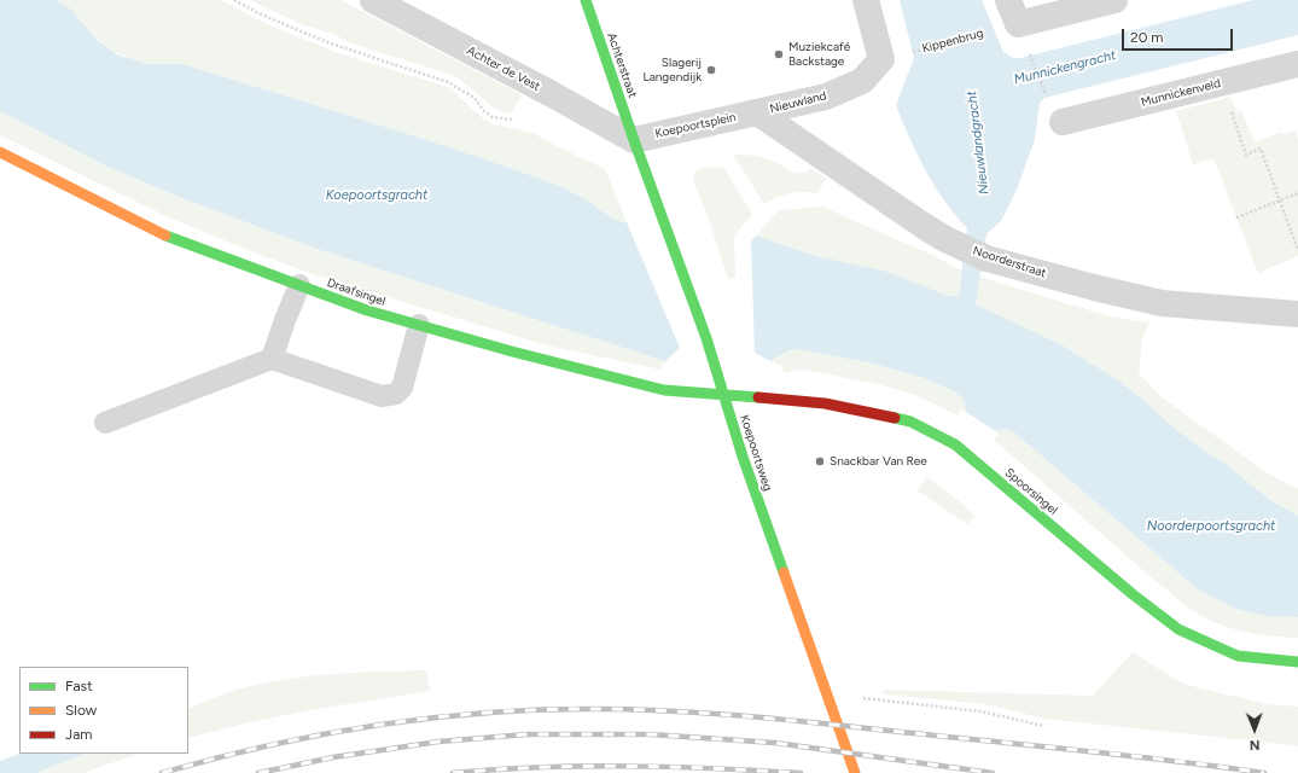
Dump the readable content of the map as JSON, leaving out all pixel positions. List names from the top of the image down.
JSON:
{
  "streets": {
    "street": [
      "Achterstraat",
      "Achter de Vest",
      "Munnickenveld",
      "Nieuwland",
      "Koepoortsplein",
      "Noorderstraat",
      "Draafsingel",
      "Koepoortsweg",
      "Spoorsingel"
    ],
    "path": ["Kippenbrug"]
  },
  "crossings": [
    ["Achterstraat", "Achter de Vest"],
    ["Achterstraat", "Koepoortsplein"],
    ["Achterstraat", "Koepoortsweg"],
    ["Achter de Vest", "Koepoortsplein"],
    ["Achter de Vest", "Koepoortsweg"],
    ["Nieuwland", "Koepoortsplein"],
    ["Nieuwland", "Noorderstraat"],
    ["Koepoortsplein", "Noorderstraat"],
    ["Koepoortsplein", "Koepoortsweg"],
    ["Draafsingel", "Koepoortsweg"],
    ["Draafsingel", "Spoorsingel"],
    ["Koepoortsweg", "Spoorsingel"]
  ],
  "water": [
    "Munnickengracht",
    "Nieuwlandgracht",
    "Koepoortsgracht",
    "Noorderpoortsgracht"
  ],
  "places": ["Muziekcafé Backstage", "Slagerij Langendijk", "Snackbar Van Ree"],
  "legend": ["Fast", "Slow", "Jam"],
  "scale_bar": "20 m",
  "north": "bottom"
}
